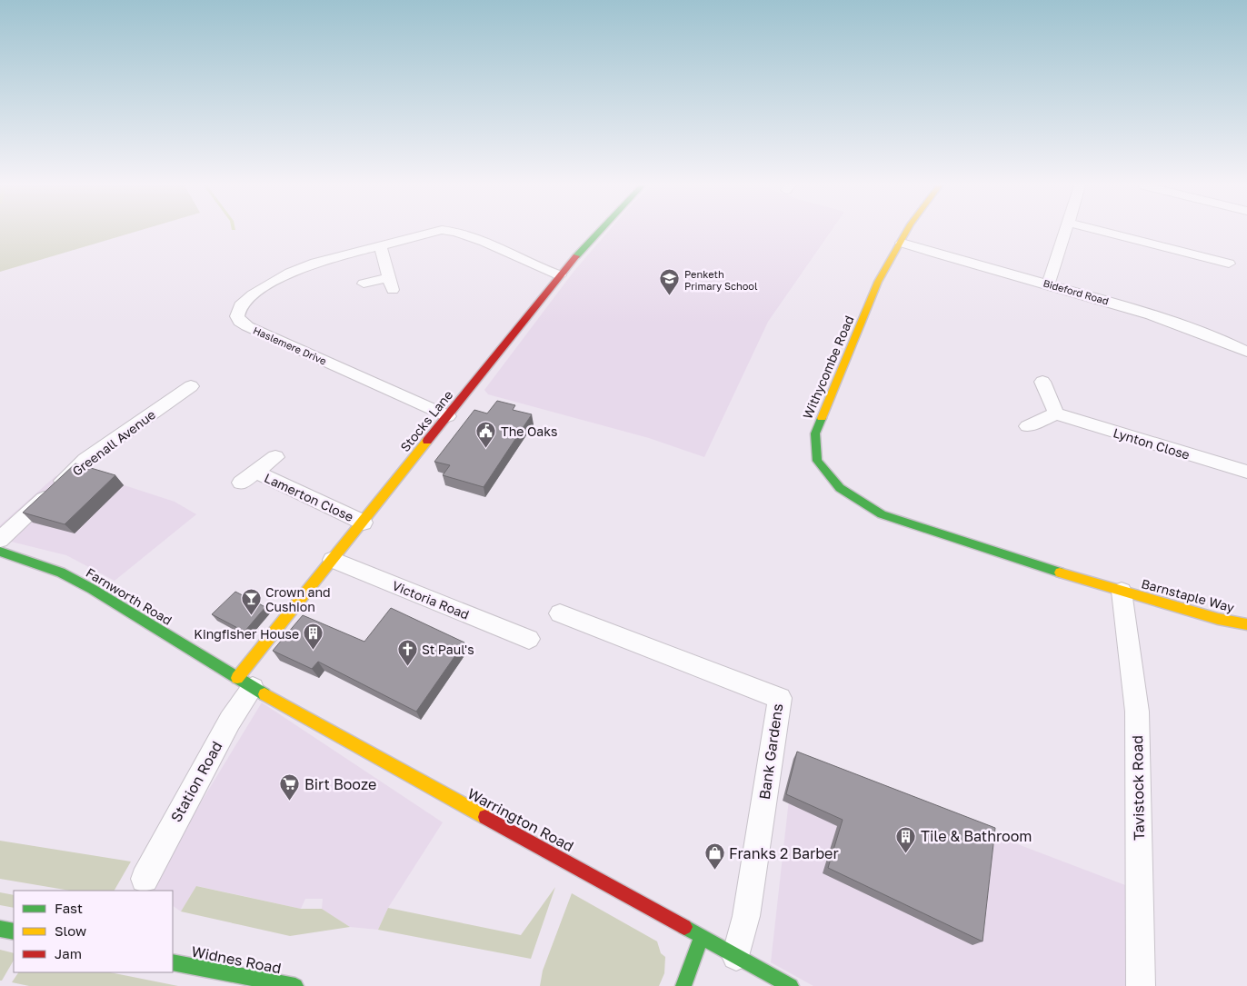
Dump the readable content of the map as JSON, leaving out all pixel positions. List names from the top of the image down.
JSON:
{
  "streets": {
    "street": [
      "Bideford Road",
      "Haslemere Drive",
      "Withycombe Road",
      "Stocks Lane",
      "Greenall Avenue",
      "Lynton Close",
      "Lamerton Close",
      "Barnstaple Way",
      "Farnworth Road",
      "Victoria Road",
      "Bank Gardens",
      "Station Road",
      "Tavistock Road",
      "Warrington Road",
      "Widnes Road"
    ]
  },
  "crossings": [
    ["Bideford Road", "Withycombe Road"],
    ["Haslemere Drive", "Stocks Lane"],
    ["Withycombe Road", "Barnstaple Way"],
    ["Withycombe Road", "Tavistock Road"],
    ["Stocks Lane", "Lamerton Close"],
    ["Stocks Lane", "Farnworth Road"],
    ["Stocks Lane", "Victoria Road"],
    ["Stocks Lane", "Station Road"],
    ["Stocks Lane", "Warrington Road"],
    ["Barnstaple Way", "Tavistock Road"],
    ["Farnworth Road", "Station Road"],
    ["Farnworth Road", "Warrington Road"],
    ["Bank Gardens", "Warrington Road"],
    ["Station Road", "Warrington Road"]
  ],
  "places": {
    "school or university": ["Penketh Primary School"],
    "public building": ["The Oaks"],
    "bar": ["Crown and Cushion"],
    "building": ["Kingfisher House", "Tile & Bathroom"],
    "church": ["St Paul's"],
    "supermarket": ["Birt Booze"],
    "shop": ["Franks 2 Barber"]
  },
  "legend": ["Fast", "Slow", "Jam"]
}
